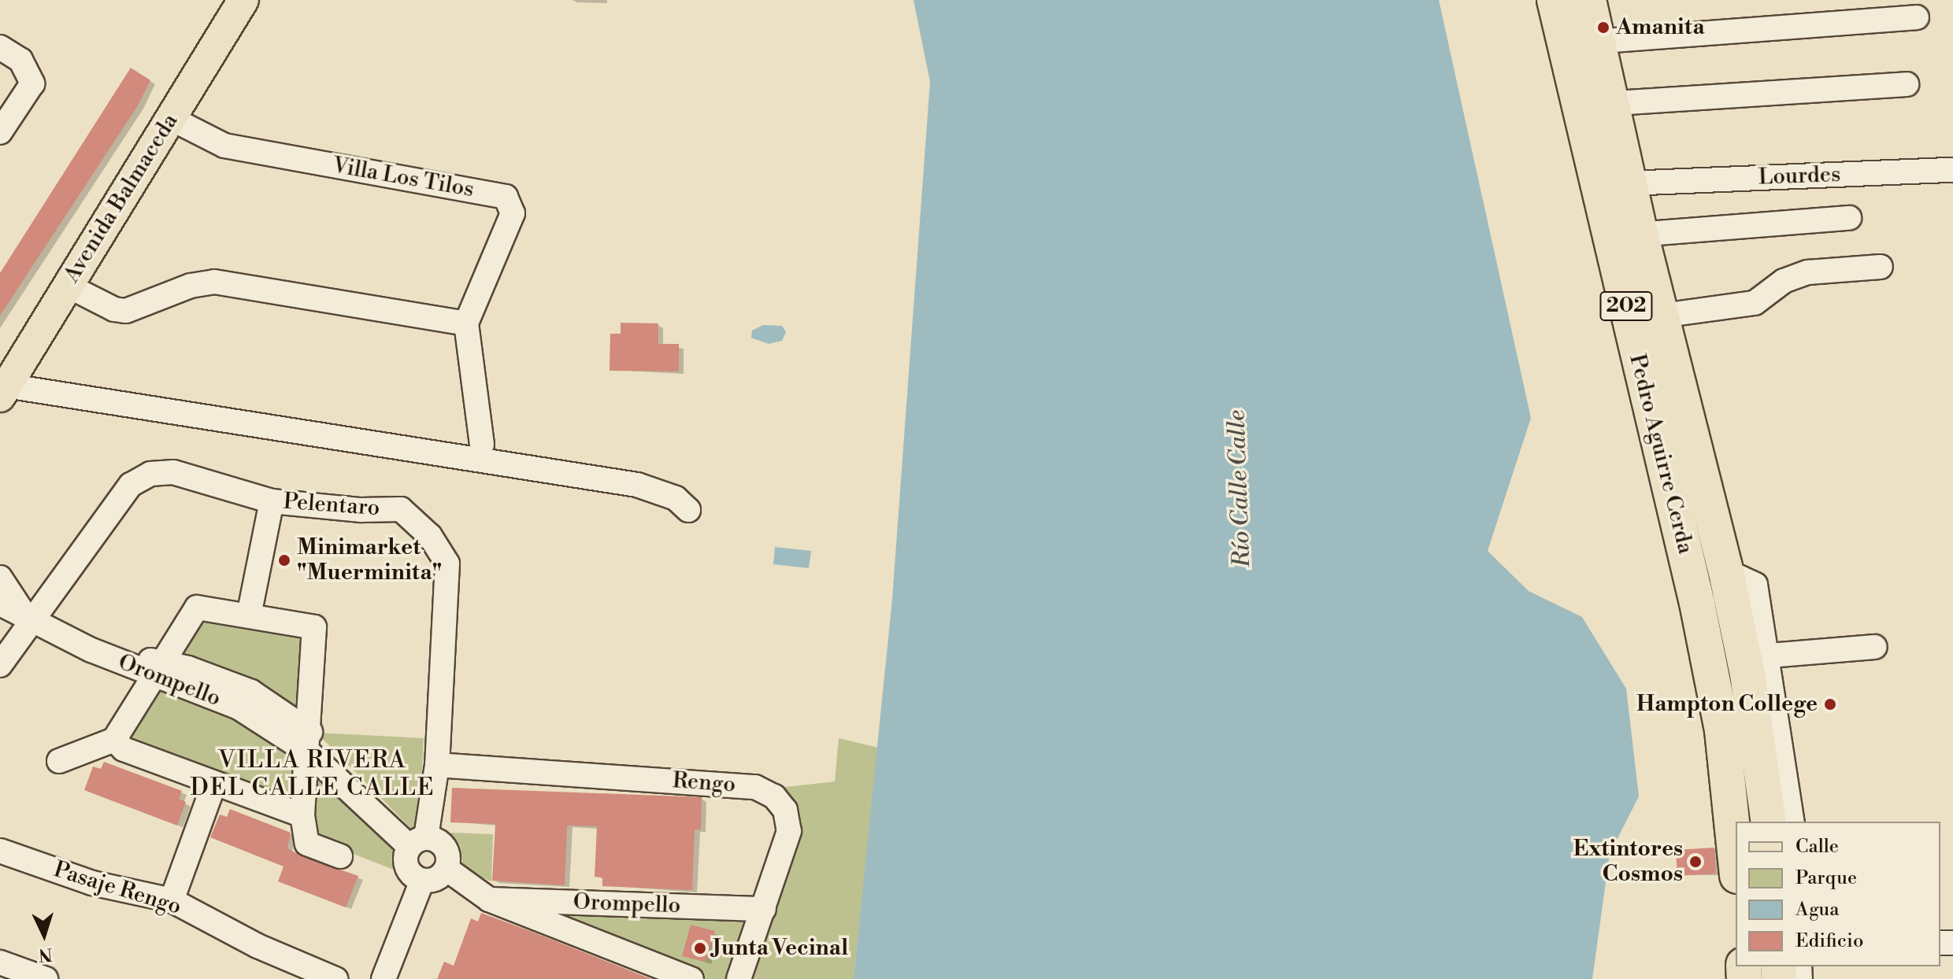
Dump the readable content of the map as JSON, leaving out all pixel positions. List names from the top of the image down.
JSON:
{
  "streets": {
    "highway": ["202", "Pedro Aguirre Cerda"],
    "main road": ["Avenida Balmaceda"],
    "street": [
      "Lourdes",
      "Villa Los Tilos",
      "Pelentaro",
      "Orompello",
      "Rengo",
      "Pasaje Rengo"
    ]
  },
  "crossings": [
    ["Villa Los Tilos", "Avenida Balmaceda"],
    ["Pelentaro", "Orompello"],
    ["Pelentaro", "Rengo"],
    ["Orompello", "Rengo"]
  ],
  "districts": ["VILLA RIVERA DEL CALLE CALLE"],
  "water": ["Río Calle Calle"],
  "places": [
    "Amanita",
    "Minimarket \"Muerminita\"",
    "Hampton College",
    "Extintores Cosmos",
    "Junta Vecinal"
  ],
  "legend": [
    "Calle",
    "Parque",
    "Agua",
    "Edificio"
  ],
  "north": "bottom"
}
